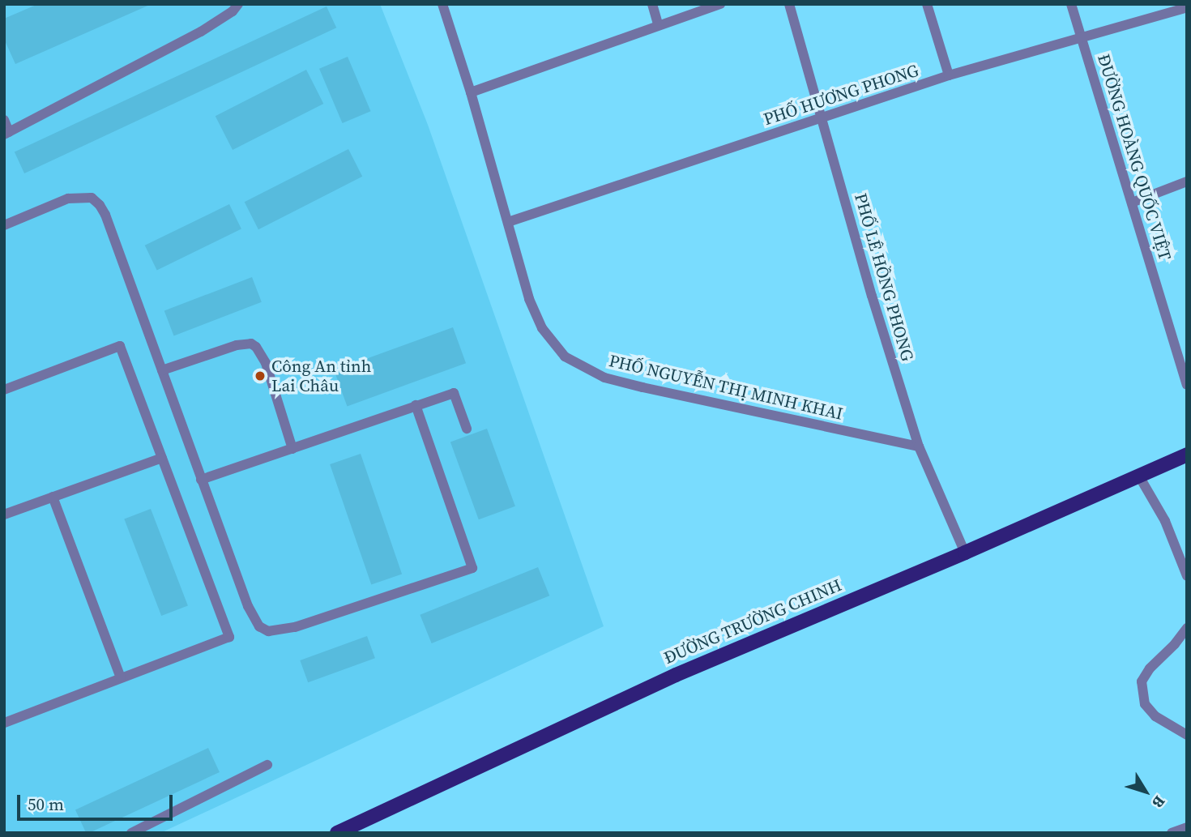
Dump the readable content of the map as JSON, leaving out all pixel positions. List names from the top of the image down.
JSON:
{
  "streets": {
    "main road": ["ĐƯỜNG TRƯỜNG CHINH"],
    "street": [
      "PHỐ HƯƠNG PHONG",
      "ĐƯỜNG HOÀNG QUỐC VIỆT",
      "PHỐ LÊ HỒNG PHONG",
      "PHỐ NGUYỄN THỊ MINH KHAI"
    ]
  },
  "crossings": [
    ["PHỐ HƯƠNG PHONG", "ĐƯỜNG HOÀNG QUỐC VIỆT"],
    ["PHỐ HƯƠNG PHONG", "PHỐ LÊ HỒNG PHONG"],
    ["PHỐ HƯƠNG PHONG", "PHỐ NGUYỄN THỊ MINH KHAI"],
    ["PHỐ LÊ HỒNG PHONG", "PHỐ NGUYỄN THỊ MINH KHAI"],
    ["PHỐ LÊ HỒNG PHONG", "ĐƯỜNG TRƯỜNG CHINH"]
  ],
  "places": ["Công An tỉnh Lai Châu"],
  "scale_bar": "50 m",
  "north": "bottom right"
}
